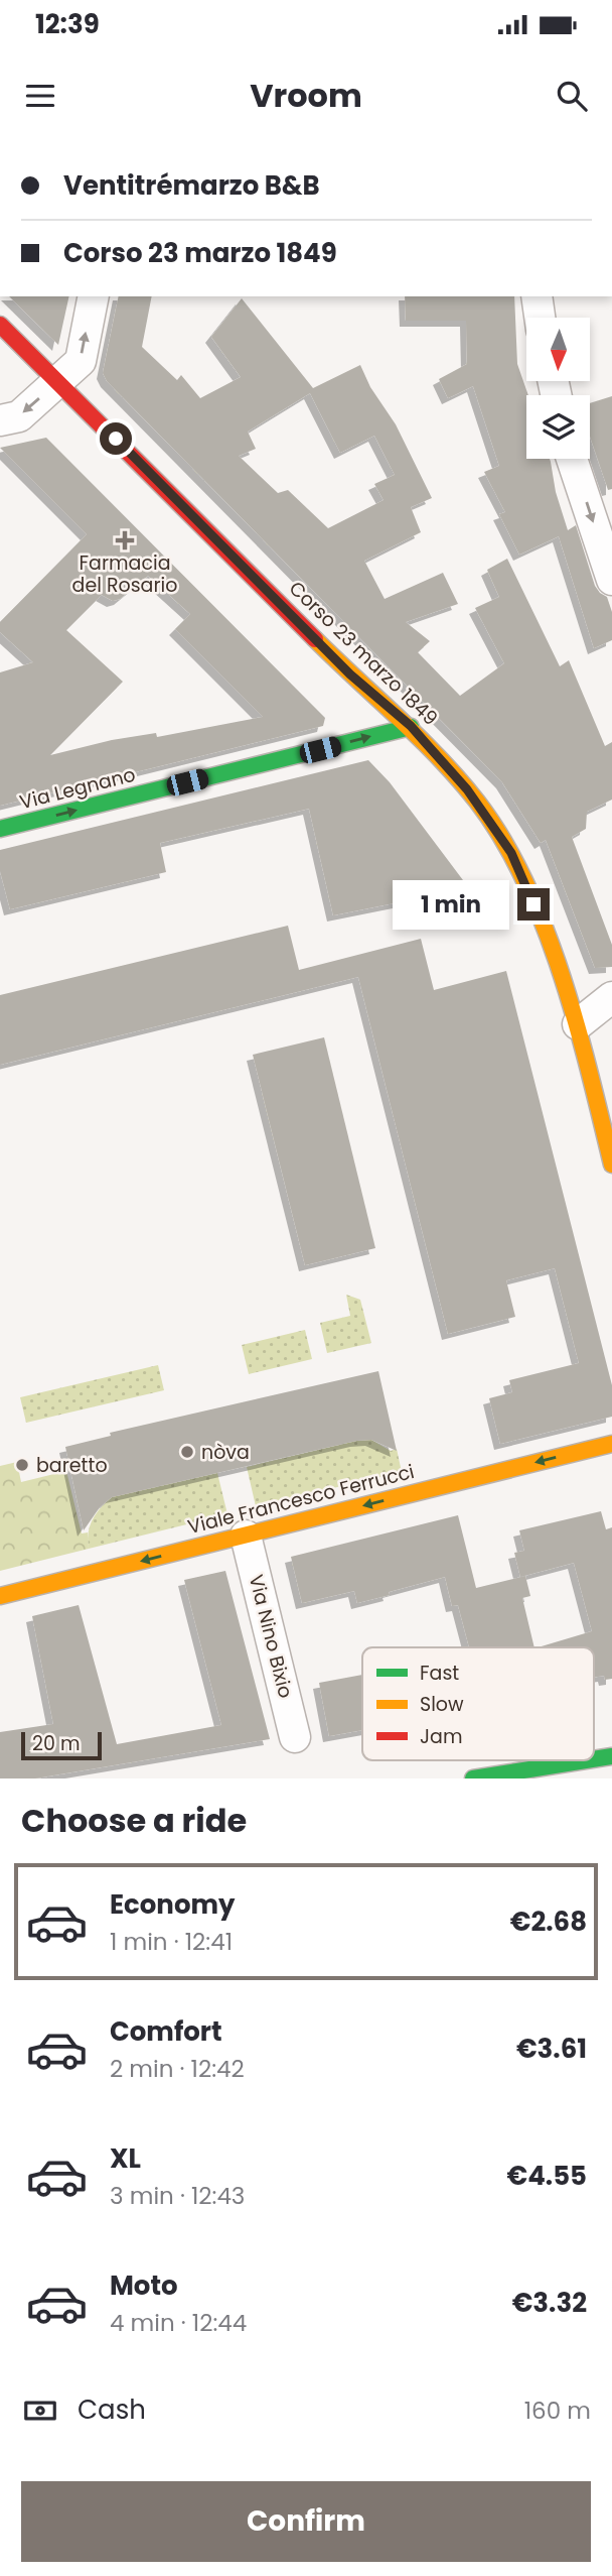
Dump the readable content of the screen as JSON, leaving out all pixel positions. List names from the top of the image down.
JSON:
{
  "streets": {
    "street": [
      "Corso 23 marzo 1849",
      "Via Legnano",
      "Viale Francesco Ferrucci",
      "Via Nino Bixio"
    ]
  },
  "crossings": [
    ["Corso 23 marzo 1849", "Via Legnano"],
    ["Viale Francesco Ferrucci", "Via Nino Bixio"]
  ],
  "one_way": ["Via Legnano", "Viale Francesco Ferrucci"],
  "places": {
    "health": ["Farmacia del Rosario"],
    "other": ["nòva", "baretto"]
  },
  "legend": ["Fast", "Slow", "Jam"],
  "scale_bar": "20 m",
  "north": "bottom",
  "page": {
    "status": "12:39",
    "header": "Vroom",
    "banner": ["Ventitrémarzo B&B", "Corso 23 marzo 1849"],
    "bubble": "1 min",
    "scale": "20 m",
    "heading": "Choose a ride",
    "list": [
      {
        "name": "Economy",
        "note": "1 min · 12:41",
        "value": "€2.68"
      },
      {
        "name": "Comfort",
        "note": "2 min · 12:42",
        "value": "€3.61"
      },
      {
        "name": "XL",
        "note": "3 min · 12:43",
        "value": "€4.55"
      },
      {
        "name": "Moto",
        "note": "4 min · 12:44",
        "value": "€3.32"
      }
    ],
    "pay": ["Cash", "160 m"],
    "buttons": "Confirm"
  }
}
